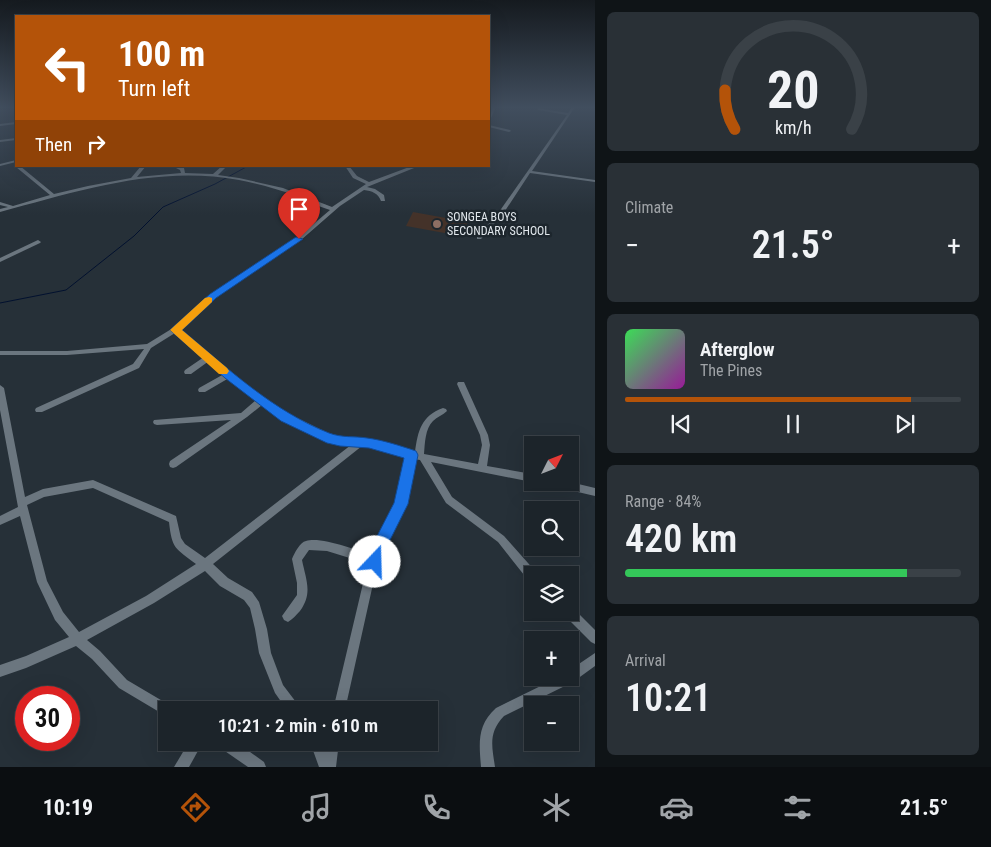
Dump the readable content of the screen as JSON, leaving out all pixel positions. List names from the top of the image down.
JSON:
{
  "places": ["SONGEA BOYS SECONDARY SCHOOL"],
  "north": "top right",
  "page": {
    "turn": ["100 m", "Turn left"],
    "then": "Then",
    "tile": [
      "Climate",
      ["Range · 84%", "420 km"],
      ["Arrival", "10:21"]
    ],
    "heat": ["−", "21.5°", "+"],
    "song": ["Afterglow", "The Pines"],
    "map_buttons": ["+", "−"],
    "limit": "30",
    "trip": "10:21 · 2 min · 610 m",
    "tabs": ["10:19", "21.5°"],
    "gauge": ["20", "km/h"]
  }
}
